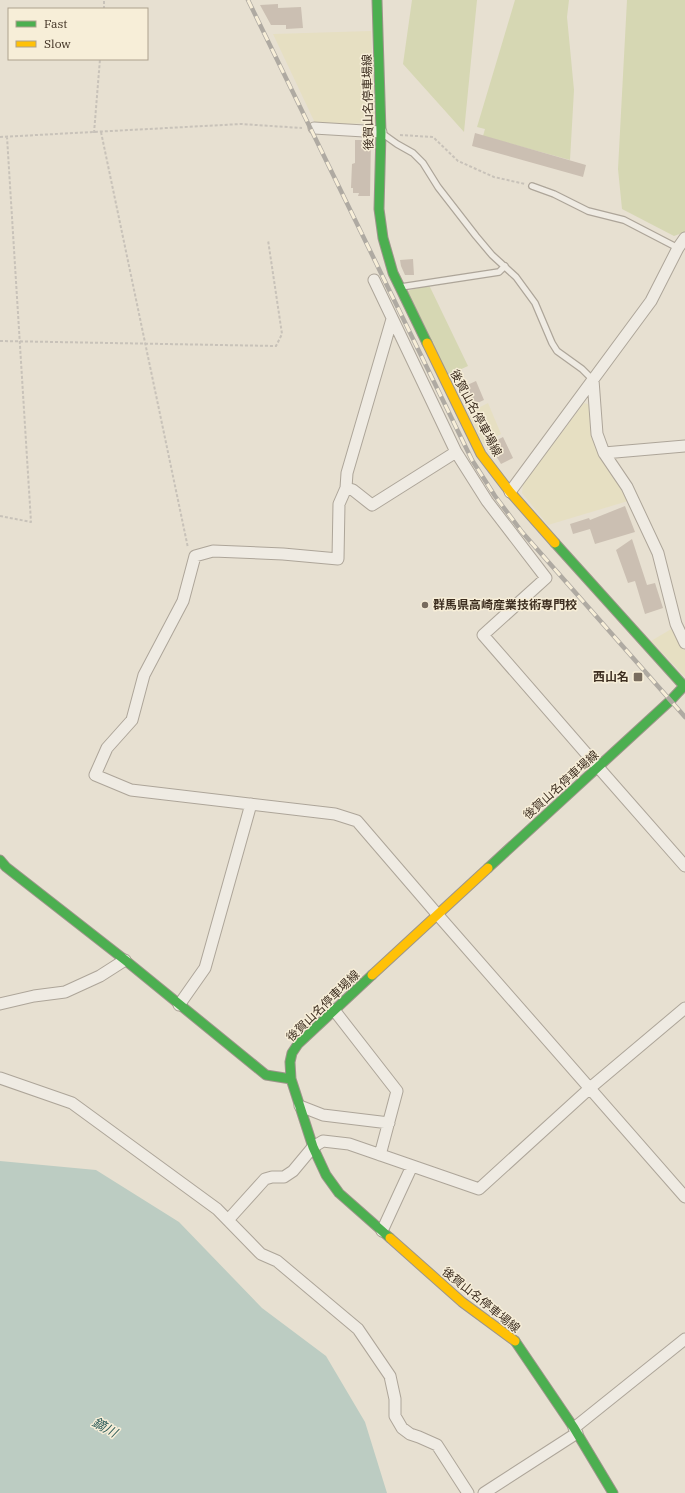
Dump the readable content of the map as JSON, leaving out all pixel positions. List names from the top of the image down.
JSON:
{
  "streets": {
    "main road": ["後賀山名停車場線"]
  },
  "water": ["鏑川"],
  "places": {
    "other": ["群馬県高崎産業技術専門校"],
    "transit": ["西山名"]
  },
  "legend": ["Fast", "Slow"]
}
